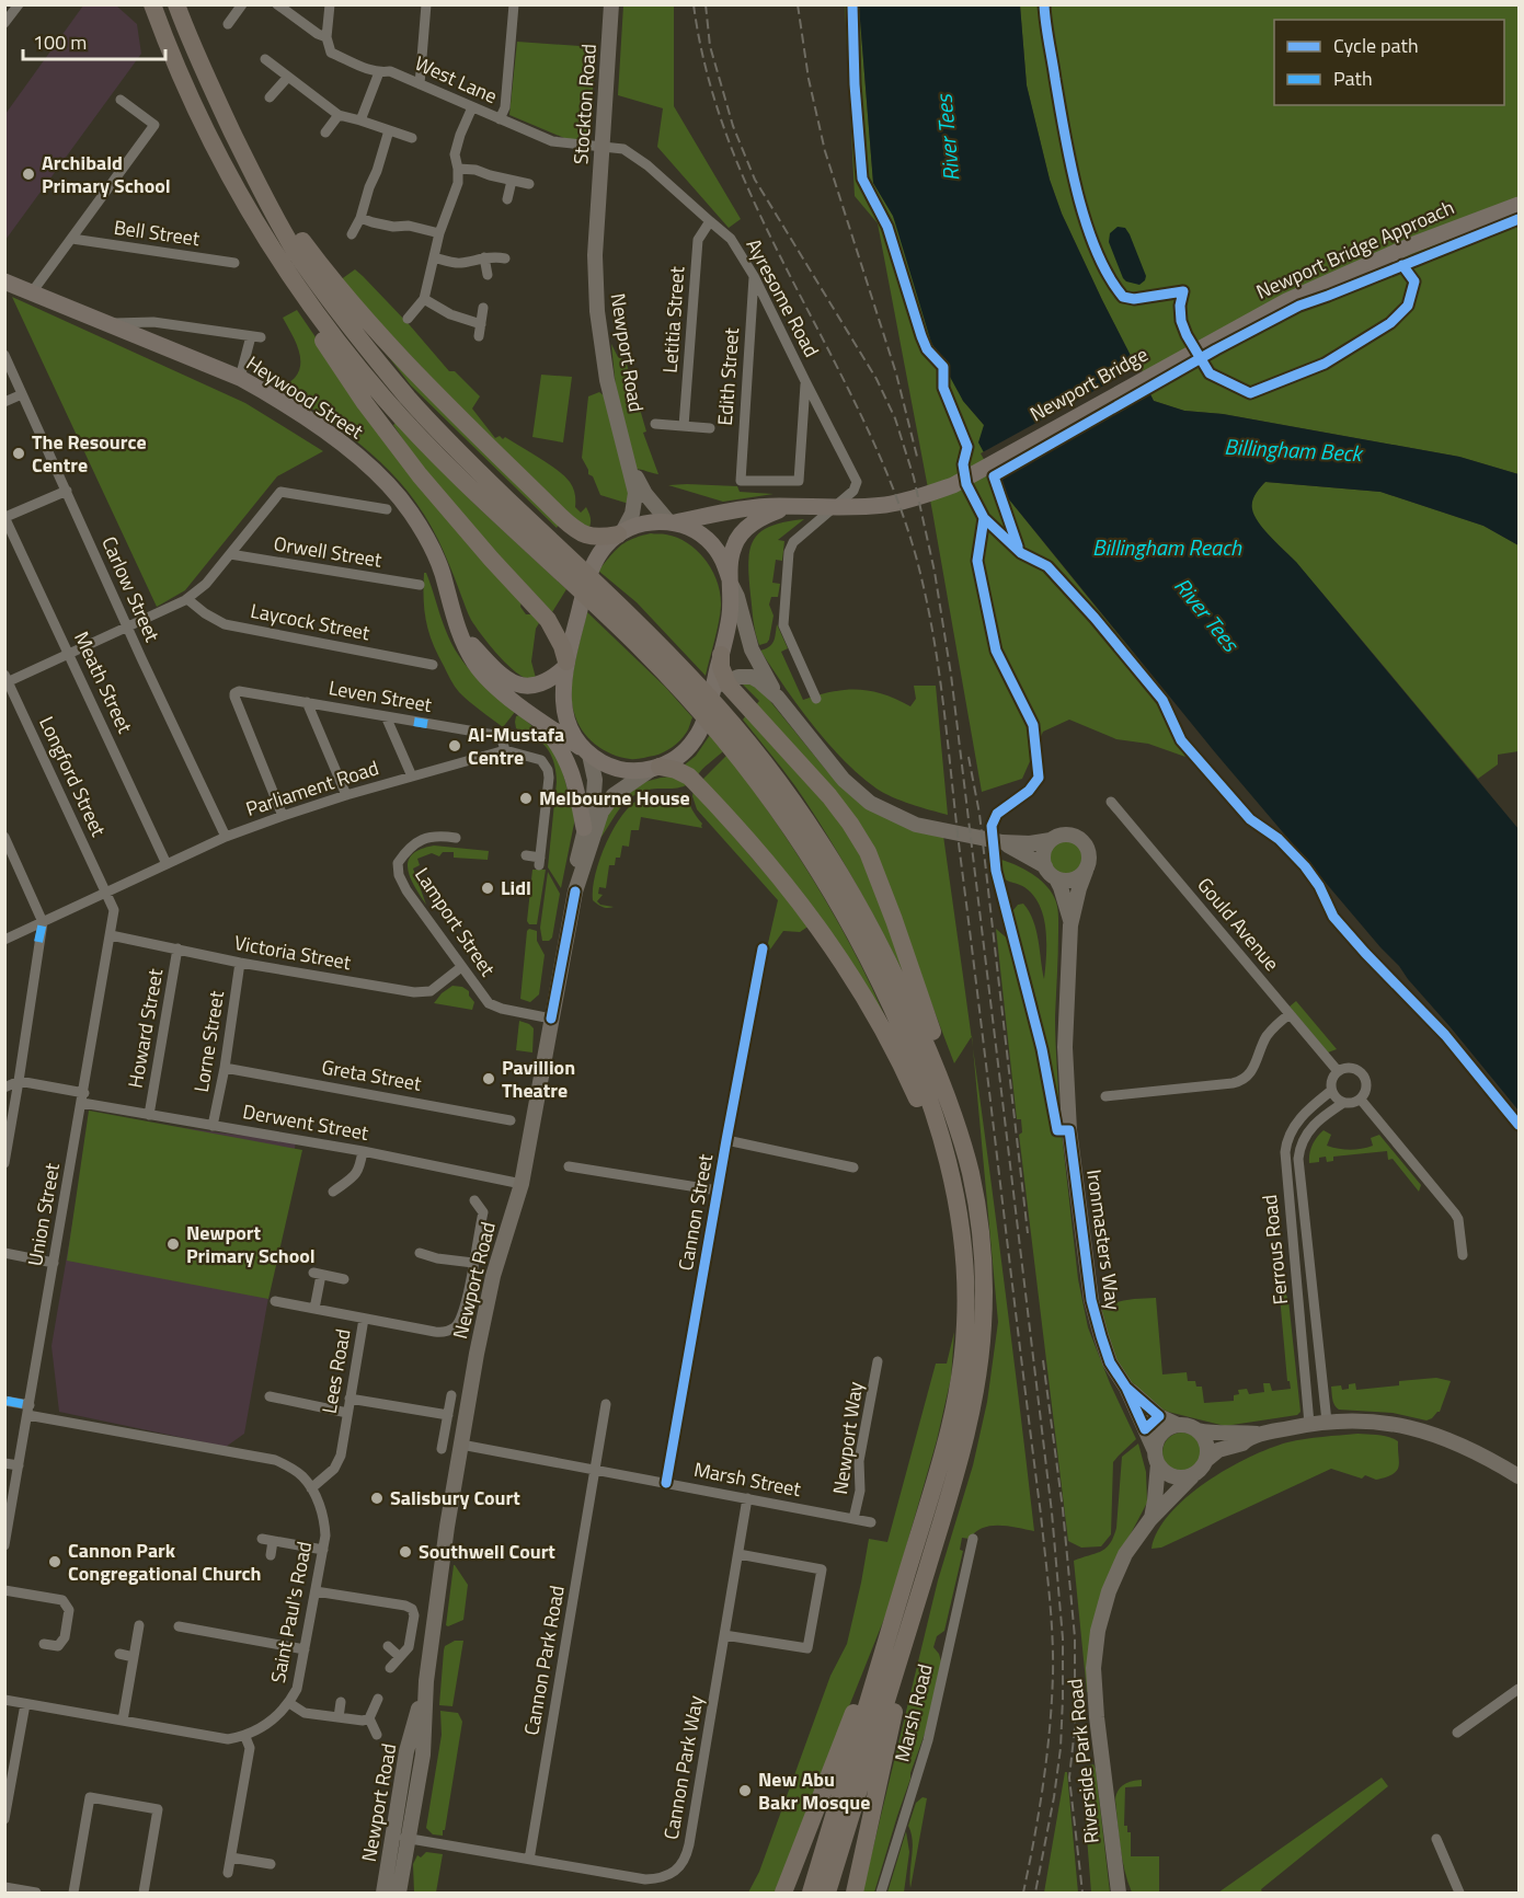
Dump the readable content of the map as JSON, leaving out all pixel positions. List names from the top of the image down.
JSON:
{
  "streets": {
    "main road": ["Newport Bridge Approach", "Newport Bridge", "Heywood Street"],
    "street": [
      "West Lane",
      "Stockton Road",
      "Bell Street",
      "Ayresome Road",
      "Letitia Street",
      "Newport Road",
      "Edith Street",
      "Orwell Street",
      "Carlow Street",
      "Laycock Street",
      "Meath Street",
      "Leven Street",
      "Longford Street",
      "Parliament Road",
      "Lamport Street",
      "Gould Avenue",
      "Victoria Street",
      "Howard Street",
      "Lorne Street",
      "Greta Street",
      "Derwent Street",
      "Cannon Street",
      "Union Street",
      "Ironmasters Way",
      "Ferrous Road",
      "Lees Road",
      "Newport Way",
      "Marsh Street",
      "Saint Paul's Road",
      "Cannon Park Road",
      "Marsh Road",
      "Riverside Park Road",
      "Cannon Park Way"
    ]
  },
  "crossings": [
    ["West Lane", "Stockton Road"],
    ["West Lane", "Ayresome Road"],
    ["Stockton Road", "Ayresome Road"],
    ["Stockton Road", "Newport Road"],
    ["Newport Bridge Approach", "Newport Bridge"],
    ["Ayresome Road", "Letitia Street"],
    ["Ayresome Road", "Edith Street"],
    ["Newport Road", "Heywood Street"],
    ["Newport Road", "Lamport Street"],
    ["Newport Road", "Derwent Street"],
    ["Newport Road", "Marsh Street"],
    ["Newport Road", "Cannon Park Way"],
    ["Carlow Street", "Parliament Road"],
    ["Meath Street", "Parliament Road"],
    ["Leven Street", "Parliament Road"],
    ["Longford Street", "Parliament Road"],
    ["Longford Street", "Union Street"],
    ["Parliament Road", "Union Street"],
    ["Lamport Street", "Victoria Street"],
    ["Gould Avenue", "Ferrous Road"],
    ["Victoria Street", "Howard Street"],
    ["Victoria Street", "Lorne Street"],
    ["Victoria Street", "Union Street"],
    ["Howard Street", "Derwent Street"],
    ["Lorne Street", "Greta Street"],
    ["Lorne Street", "Derwent Street"],
    ["Derwent Street", "Union Street"],
    ["Cannon Street", "Marsh Street"],
    ["Union Street", "Saint Paul's Road"],
    ["Ironmasters Way", "Riverside Park Road"],
    ["Lees Road", "Saint Paul's Road"],
    ["Newport Way", "Marsh Street"],
    ["Marsh Street", "Cannon Park Road"],
    ["Marsh Street", "Cannon Park Way"],
    ["Cannon Park Road", "Cannon Park Way"]
  ],
  "water": ["River Tees", "Billingham Beck", "Billingham Reach"],
  "places": [
    "Archibald Primary School",
    "The Resource Centre",
    "Al-Mustafa Centre",
    "Melbourne House",
    "Lidl",
    "Pavillion Theatre",
    "Newport Primary School",
    "Salisbury Court",
    "Southwell Court",
    "Cannon Park Congregational Church",
    "New Abu Bakr Mosque"
  ],
  "legend": ["Cycle path", "Path"],
  "scale_bar": "100 m"
}
